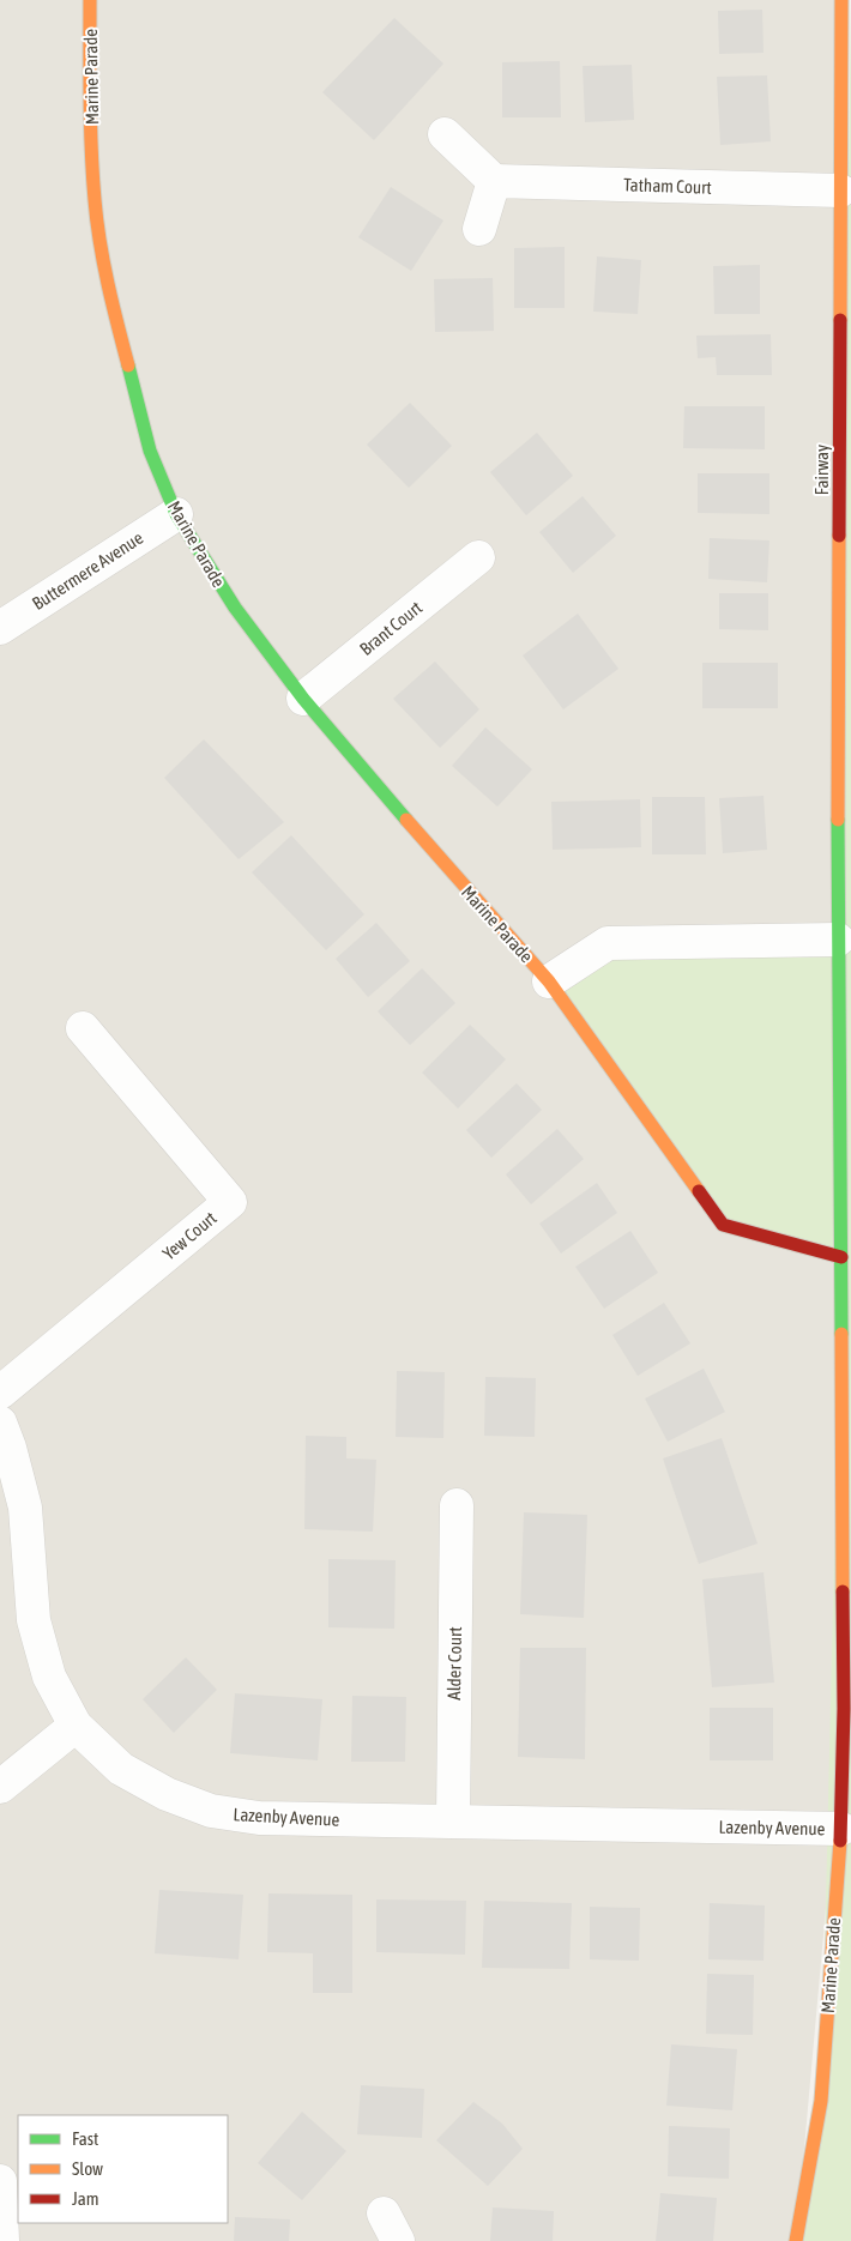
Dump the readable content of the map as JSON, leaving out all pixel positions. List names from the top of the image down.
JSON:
{
  "streets": {
    "street": [
      "Marine Parade",
      "Tatham Court",
      "Fairway",
      "Buttermere Avenue",
      "Brant Court",
      "Yew Court",
      "Alder Court",
      "Lazenby Avenue"
    ]
  },
  "crossings": [
    ["Marine Parade", "Fairway"],
    ["Marine Parade", "Buttermere Avenue"],
    ["Marine Parade", "Brant Court"],
    ["Marine Parade", "Lazenby Avenue"],
    ["Tatham Court", "Fairway"],
    ["Alder Court", "Lazenby Avenue"]
  ],
  "legend": ["Fast", "Slow", "Jam"]
}
